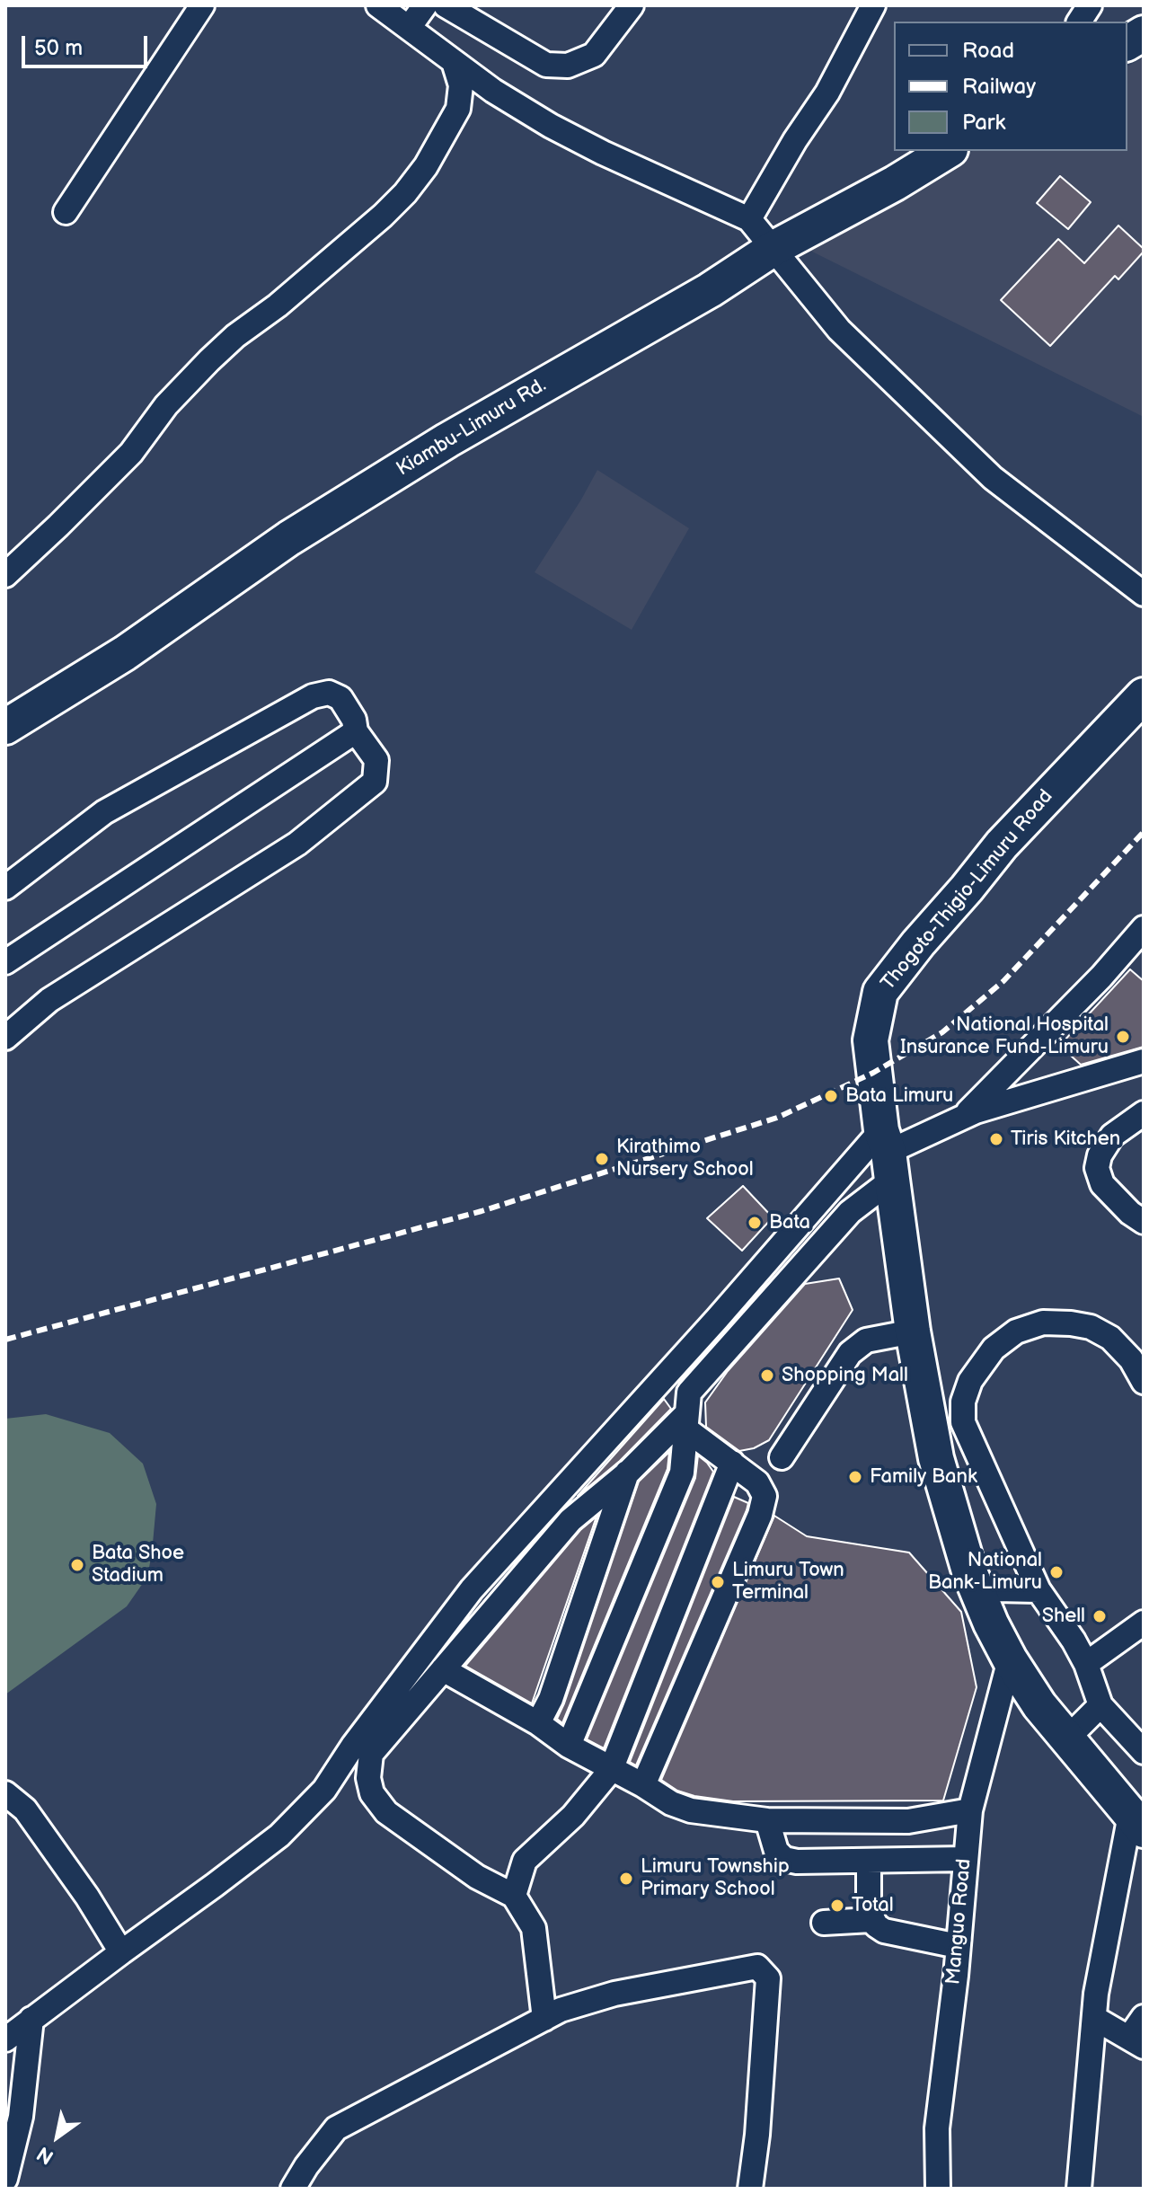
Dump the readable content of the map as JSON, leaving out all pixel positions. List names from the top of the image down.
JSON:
{
  "streets": {
    "highway": ["Kiambu-Limuru Rd.", "Thogoto-Thigio-Limuru Road"],
    "street": ["Manguo Road"]
  },
  "crossings": [
    ["Thogoto-Thigio-Limuru Road", "Manguo Road"]
  ],
  "places": [
    "National Hospital Insurance Fund-Limuru",
    "Bata Limuru",
    "Tiris Kitchen",
    "Kirathimo Nursery School",
    "Bata",
    "Shopping Mall",
    "Family Bank",
    "Bata Shoe Stadium",
    "National Bank-Limuru",
    "Limuru Town Terminal",
    "Shell",
    "Limuru Township Primary School",
    "Total"
  ],
  "legend": ["Road", "Railway", "Park"],
  "scale_bar": "50 m",
  "north": "bottom left"
}
